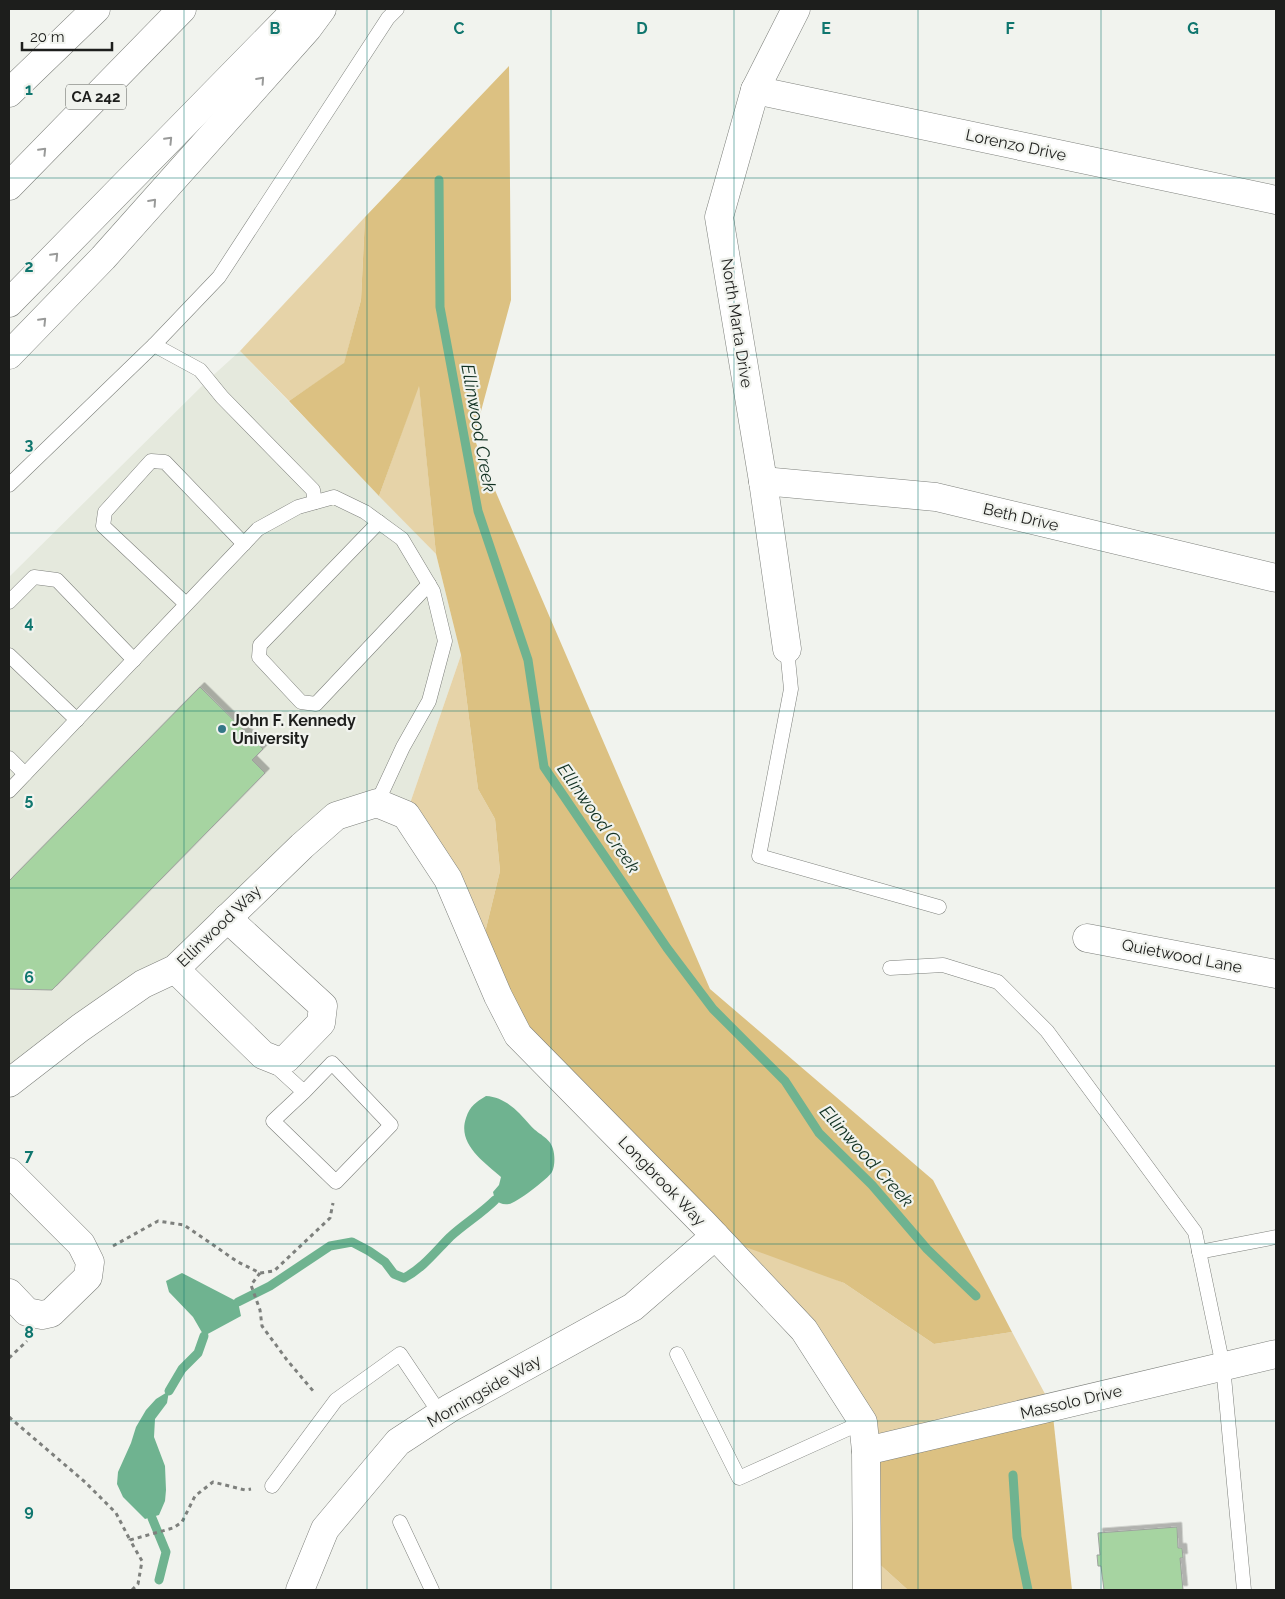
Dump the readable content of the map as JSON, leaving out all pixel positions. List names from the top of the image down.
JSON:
{
  "streets": {
    "main road": [
      "CA 242",
      "Lorenzo Drive",
      "North Marta Drive",
      "Beth Drive",
      "Ellinwood Way",
      "Quietwood Lane",
      "Longbrook Way",
      "Morningside Way",
      "Massolo Drive"
    ]
  },
  "crossings": [
    ["Lorenzo Drive", "North Marta Drive"],
    ["North Marta Drive", "Beth Drive"],
    ["Ellinwood Way", "Longbrook Way"],
    ["Longbrook Way", "Morningside Way"],
    ["Longbrook Way", "Massolo Drive"]
  ],
  "water": ["Ellinwood Creek"],
  "places": ["John F. Kennedy University"],
  "scale_bar": "20 m",
  "grid": {
    "columns": [
      "B",
      "C",
      "D",
      "E",
      "F",
      "G"
    ],
    "rows": [
      "1",
      "2",
      "3",
      "4",
      "5",
      "6",
      "7",
      "8",
      "9"
    ]
  }
}
